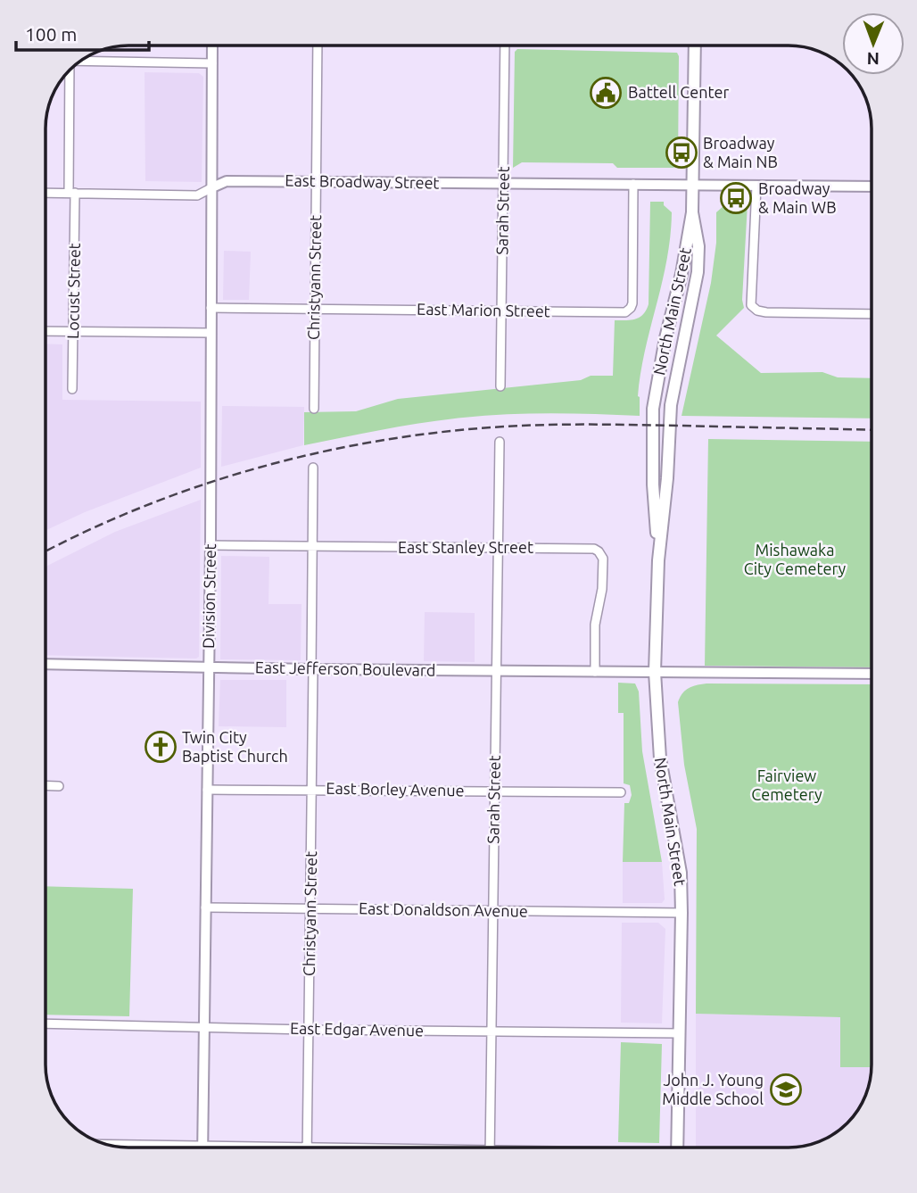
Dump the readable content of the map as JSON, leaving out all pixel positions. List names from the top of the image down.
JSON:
{
  "streets": {
    "main road": ["North Main Street"],
    "street": [
      "East Broadway Street",
      "Sarah Street",
      "Christyann Street",
      "Locust Street",
      "East Marion Street",
      "East Stanley Street",
      "Division Street",
      "East Jefferson Boulevard",
      "East Borley Avenue",
      "East Donaldson Avenue",
      "East Edgar Avenue"
    ]
  },
  "crossings": [
    ["East Broadway Street", "Sarah Street"],
    ["East Broadway Street", "Christyann Street"],
    ["East Broadway Street", "Locust Street"],
    ["East Broadway Street", "East Marion Street"],
    ["East Broadway Street", "North Main Street"],
    ["East Broadway Street", "Division Street"],
    ["Sarah Street", "East Marion Street"],
    ["Sarah Street", "East Stanley Street"],
    ["Sarah Street", "East Jefferson Boulevard"],
    ["Sarah Street", "East Borley Avenue"],
    ["Sarah Street", "East Donaldson Avenue"],
    ["Sarah Street", "East Edgar Avenue"],
    ["Christyann Street", "East Marion Street"],
    ["Christyann Street", "East Stanley Street"],
    ["Christyann Street", "East Jefferson Boulevard"],
    ["Christyann Street", "East Borley Avenue"],
    ["Christyann Street", "East Donaldson Avenue"],
    ["Christyann Street", "East Edgar Avenue"],
    ["East Marion Street", "Division Street"],
    ["North Main Street", "East Jefferson Boulevard"],
    ["North Main Street", "East Donaldson Avenue"],
    ["North Main Street", "East Edgar Avenue"],
    ["East Stanley Street", "Division Street"],
    ["East Stanley Street", "East Jefferson Boulevard"],
    ["Division Street", "East Jefferson Boulevard"],
    ["Division Street", "East Borley Avenue"],
    ["Division Street", "East Donaldson Avenue"],
    ["Division Street", "East Edgar Avenue"]
  ],
  "parks": ["Mishawaka City Cemetery", "Fairview Cemetery"],
  "places": {
    "public building": ["Battell Center"],
    "bus stop": ["Broadway & Main NB", "Broadway & Main WB"],
    "church": ["Twin City Baptist Church"],
    "school or university": ["John J. Young Middle School"]
  },
  "scale_bar": "100 m",
  "north": "bottom"
}
